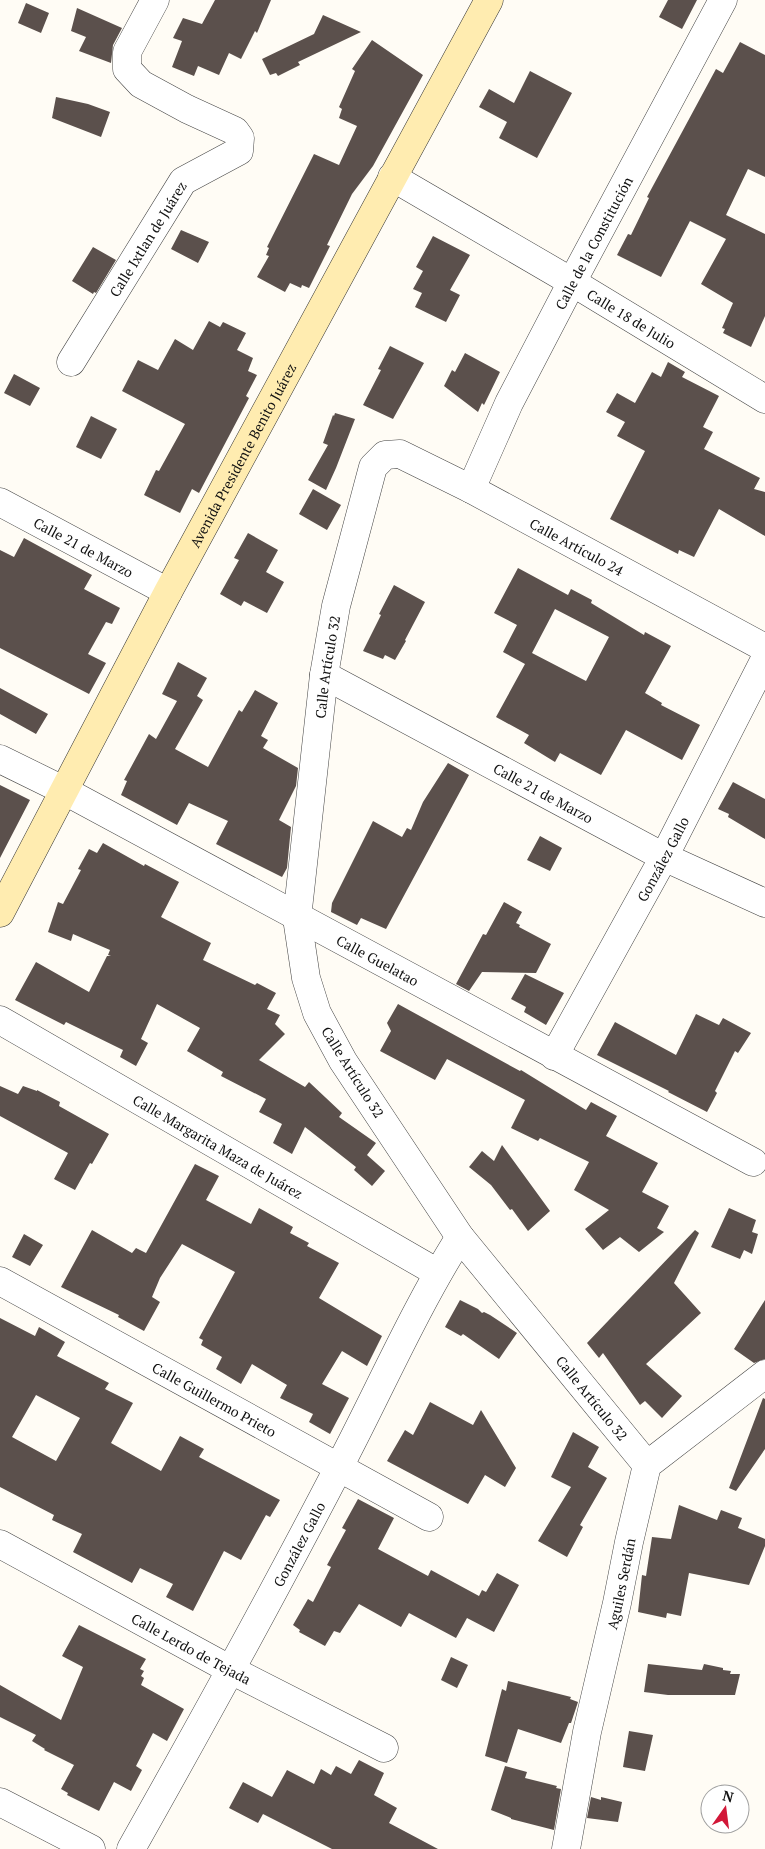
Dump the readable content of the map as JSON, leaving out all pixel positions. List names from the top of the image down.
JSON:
{
  "streets": {
    "street": [
      "Calle Ixtlan de Juárez",
      "Calle de la Constitución",
      "Calle 18 de Julio",
      "Avenida Presidente Benito Juárez",
      "Calle Artículo 24",
      "Calle 21 de Marzo",
      "Calle Artículo 32",
      "González Gallo",
      "Calle Guelatao",
      "Calle Margarita Maza de Juárez",
      "Calle Guillermo Prieto",
      "Aguiles Serdán",
      "Calle Lerdo de Tejada"
    ]
  },
  "crossings": [
    ["Calle de la Constitución", "Calle 18 de Julio"],
    ["Calle de la Constitución", "Calle Artículo 24"],
    ["Calle 18 de Julio", "Avenida Presidente Benito Juárez"],
    ["Avenida Presidente Benito Juárez", "Calle 21 de Marzo"],
    ["Avenida Presidente Benito Juárez", "Calle Guelatao"],
    ["Calle Artículo 24", "Calle Artículo 32"],
    ["Calle 21 de Marzo", "Calle Artículo 32"],
    ["Calle 21 de Marzo", "González Gallo"],
    ["Calle Artículo 32", "González Gallo"],
    ["Calle Artículo 32", "Calle Guelatao"],
    ["Calle Artículo 32", "Aguiles Serdán"],
    ["González Gallo", "Calle Guelatao"],
    ["González Gallo", "Calle Margarita Maza de Juárez"],
    ["González Gallo", "Calle Guillermo Prieto"],
    ["González Gallo", "Calle Lerdo de Tejada"]
  ],
  "north": "top"
}
